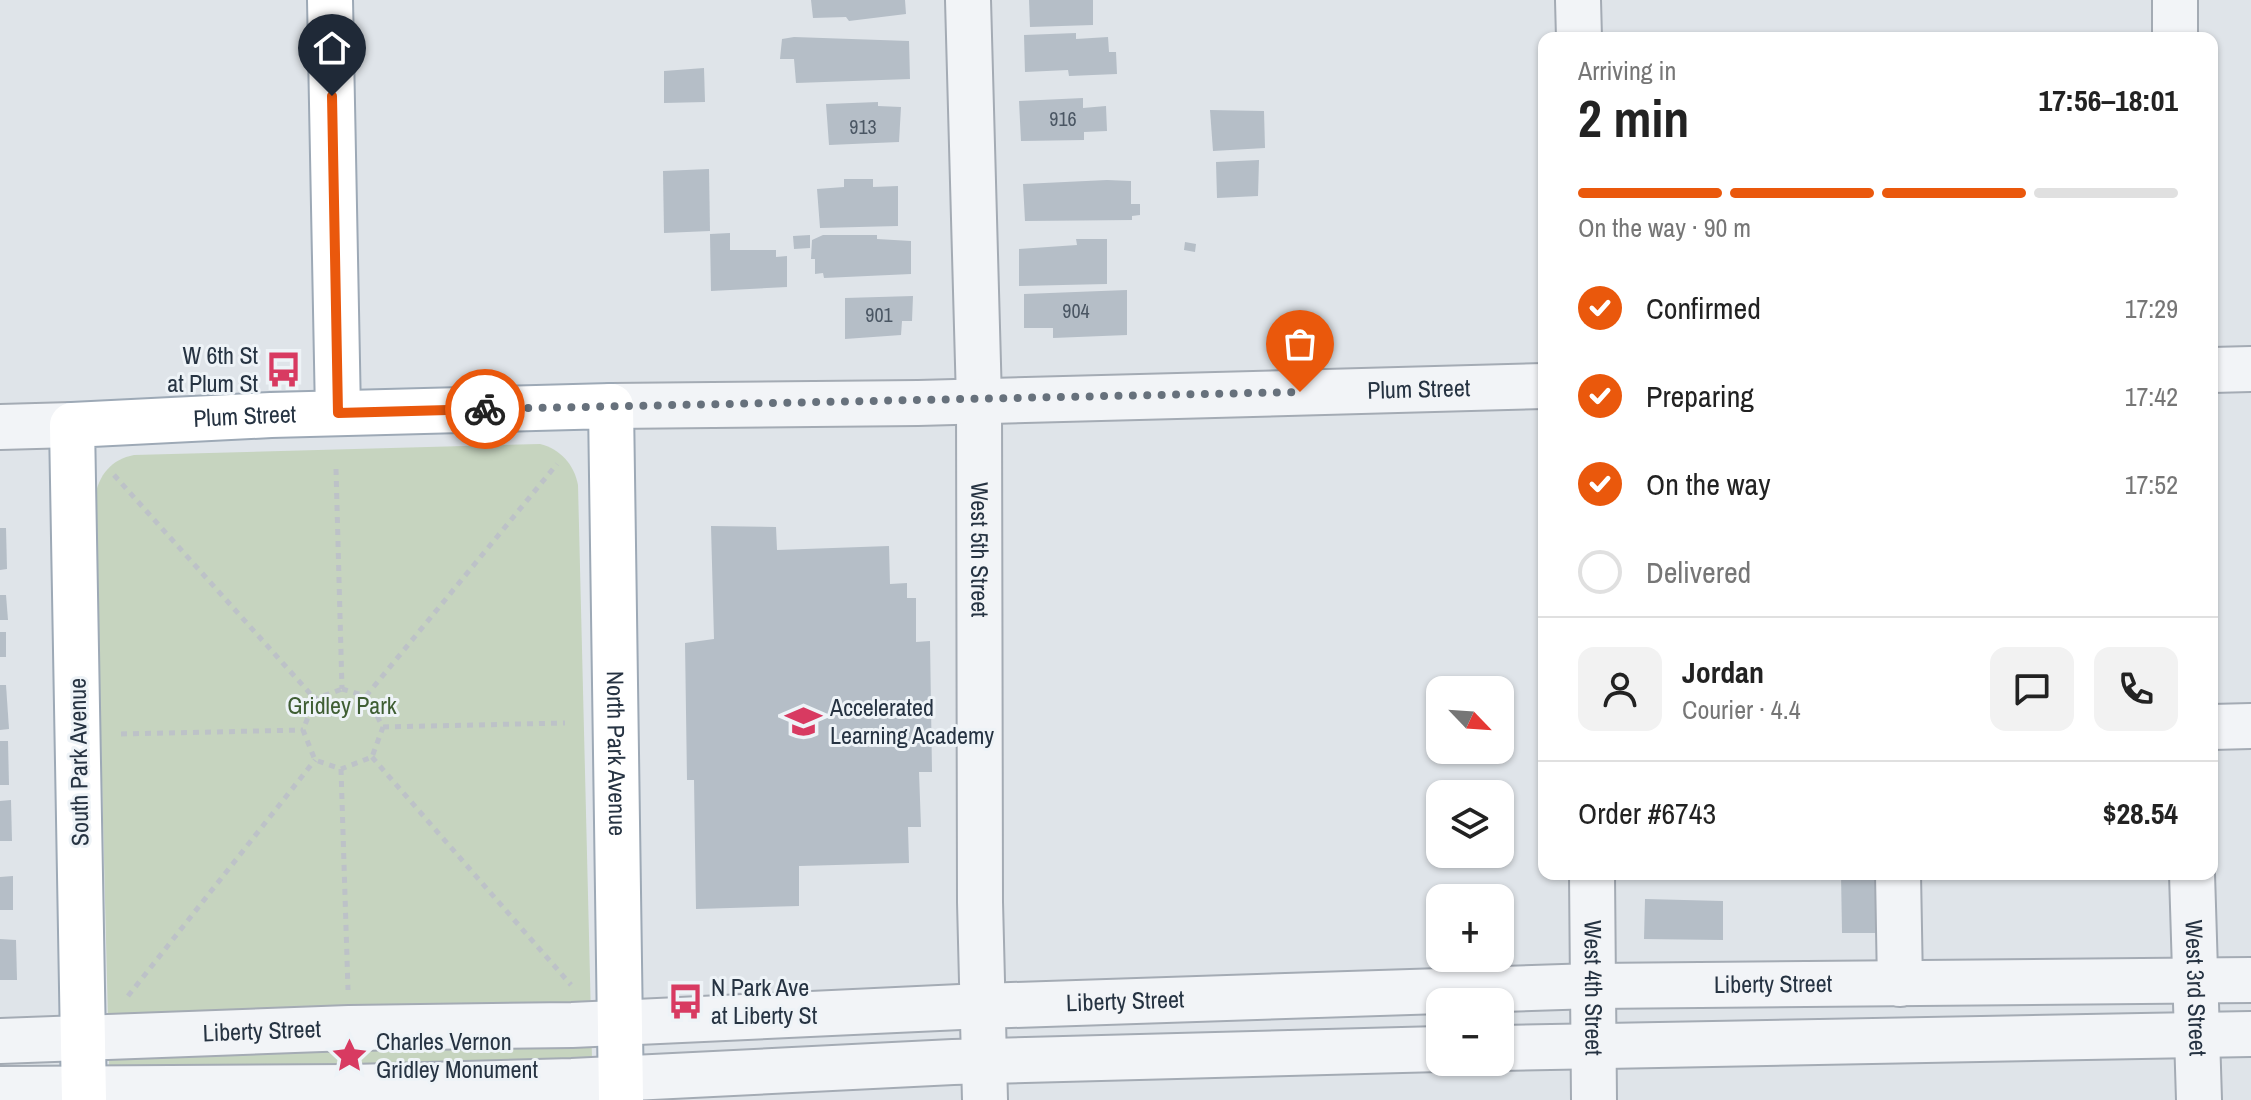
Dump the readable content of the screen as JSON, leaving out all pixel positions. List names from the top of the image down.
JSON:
{
  "streets": {
    "main road": ["Plum Street", "North Park Avenue", "South Park Avenue"],
    "street": [
      "West 5th Street",
      "Liberty Street",
      "West 4th Street",
      "West 3rd Street"
    ]
  },
  "crossings": [
    ["Plum Street", "West 5th Street"],
    ["Plum Street", "North Park Avenue"],
    ["Plum Street", "South Park Avenue"],
    ["West 5th Street", "Liberty Street"],
    ["North Park Avenue", "Liberty Street"],
    ["South Park Avenue", "Liberty Street"],
    ["Liberty Street", "West 4th Street"],
    ["Liberty Street", "West 3rd Street"]
  ],
  "parks": ["Gridley Park"],
  "places": {
    "bus stop": ["W 6th St at Plum St", "N Park Ave at Liberty St"],
    "school or university": ["Accelerated Learning Academy"],
    "place": ["Charles Vernon Gridley Monument"]
  },
  "house_numbers": [
    "916",
    "913",
    "904",
    "901"
  ],
  "north": "bottom right",
  "page": {
    "heading": ["2 min", "Arriving in", "17:56–18:01"],
    "panel": [
      "Jordan",
      "Courier · 4.4",
      "Order #6743",
      "$28.54"
    ],
    "bar": "On the way · 90 m",
    "list": [
      ["Confirmed", "17:29"],
      ["Preparing", "17:42"],
      ["On the way", "17:52"],
      "Delivered"
    ],
    "map_buttons": ["+", "−"]
  }
}
